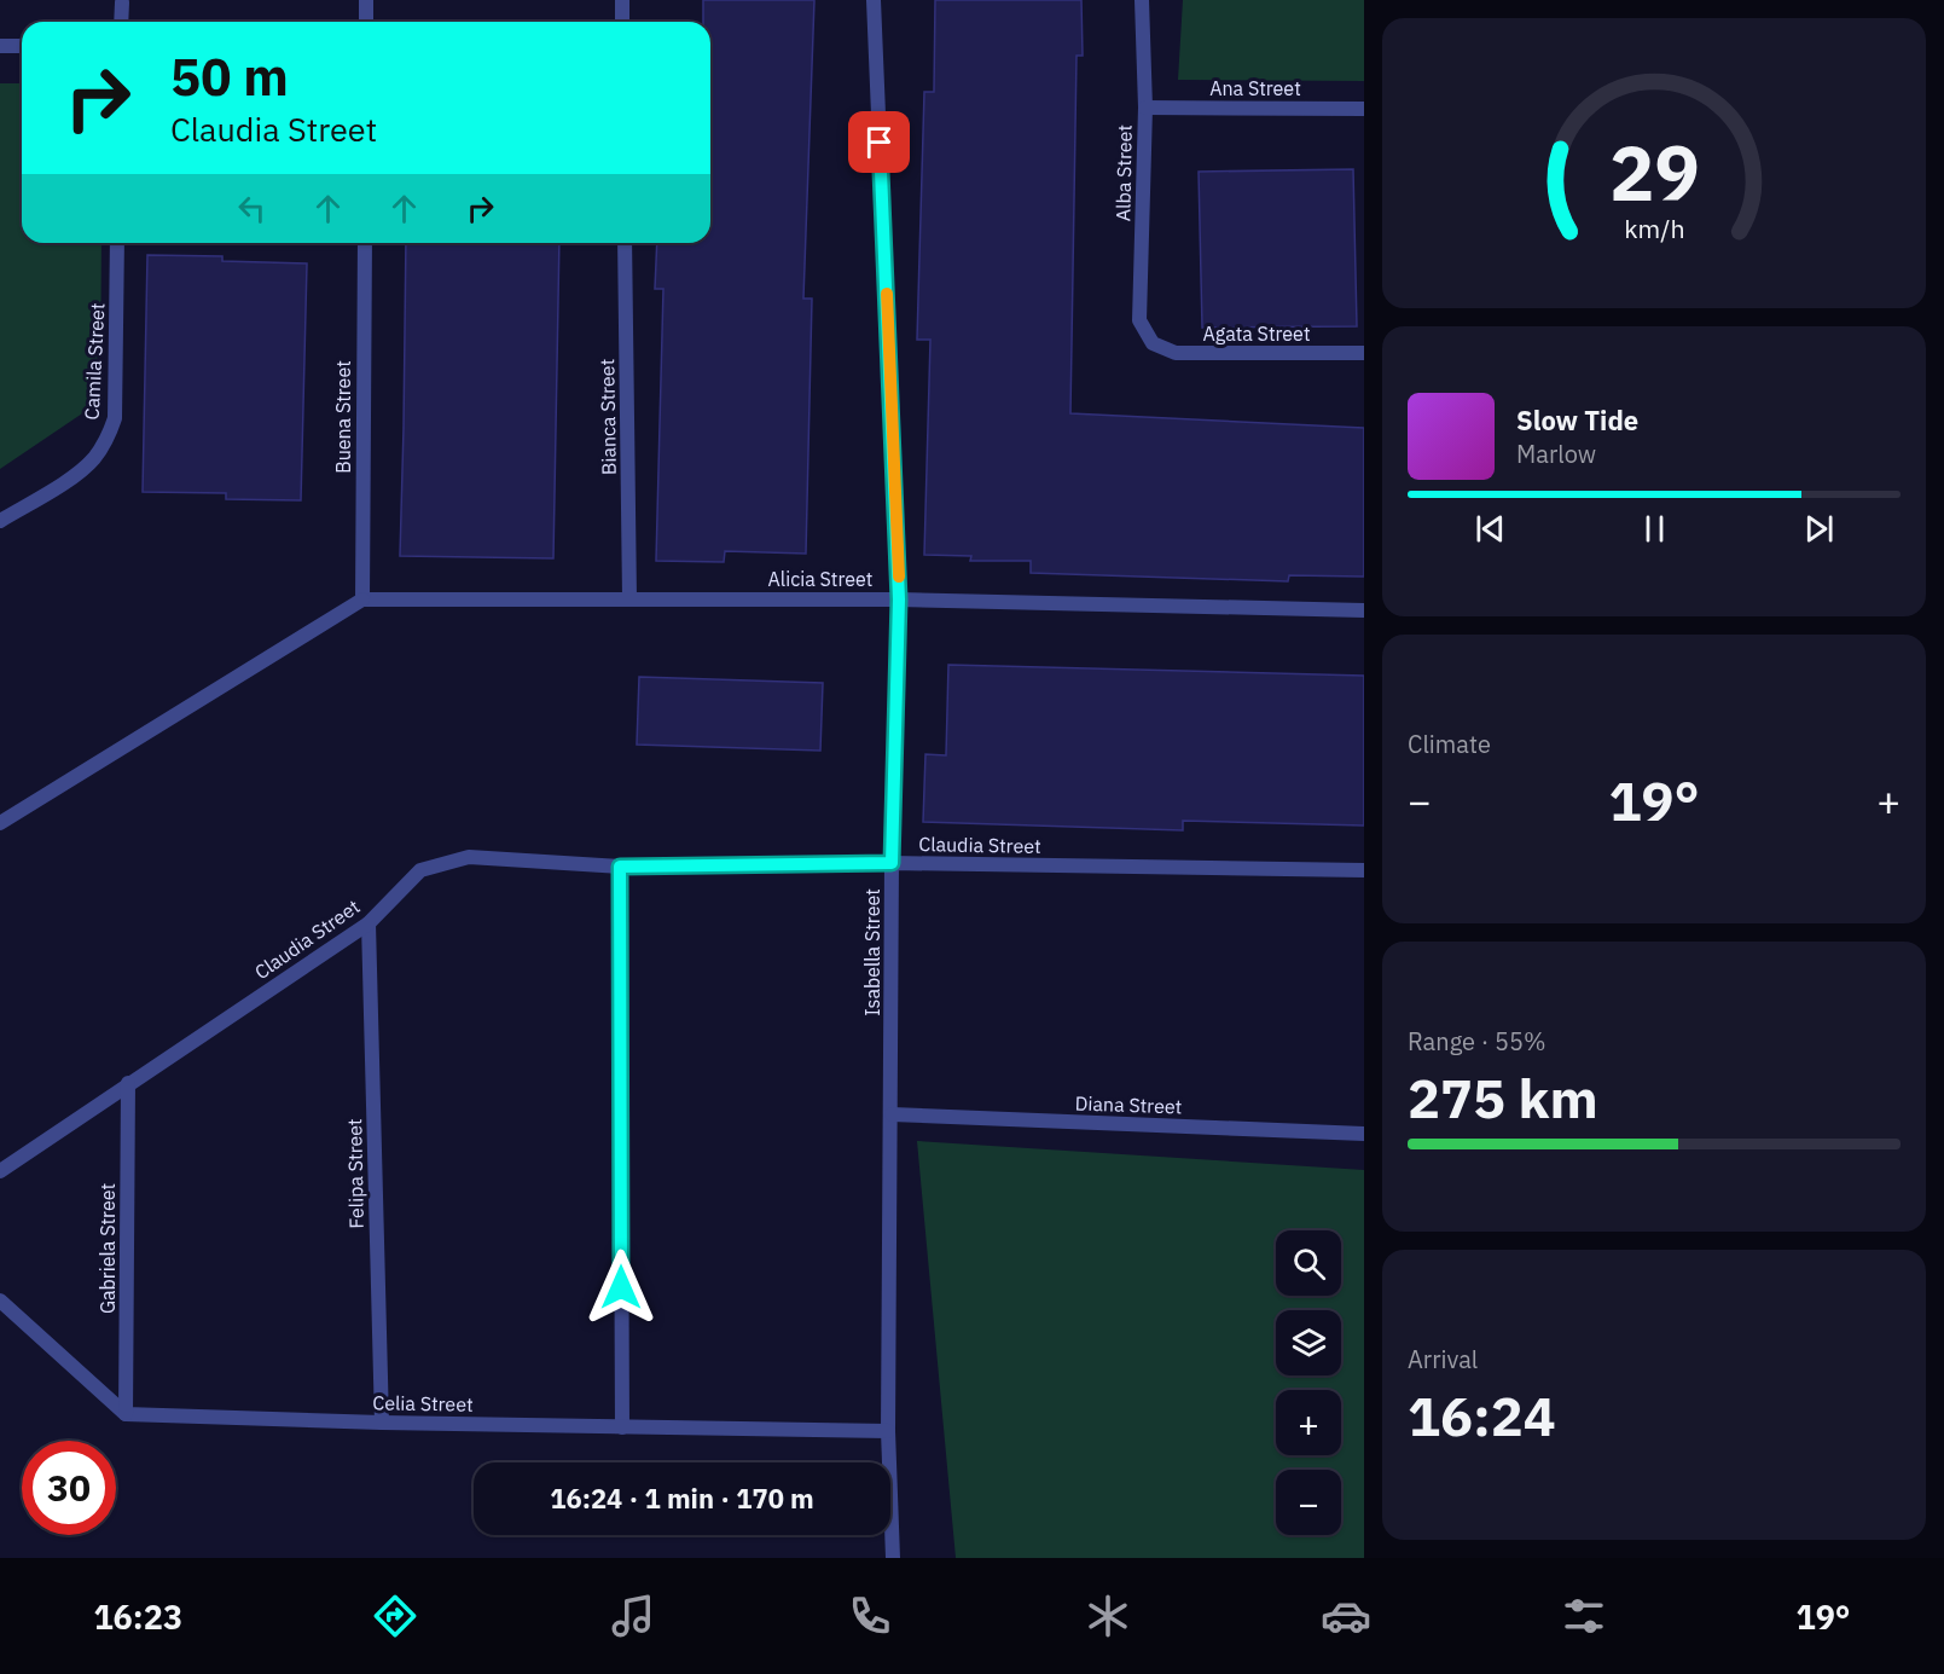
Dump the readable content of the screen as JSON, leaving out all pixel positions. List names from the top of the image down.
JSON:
{
  "streets": {
    "street": [
      "Ana Street",
      "Alba Street",
      "Agata Street",
      "Camila Street",
      "Buena Street",
      "Bianca Street",
      "Alicia Street",
      "Claudia Street",
      "Isabella Street",
      "Diana Street",
      "Felipa Street",
      "Gabriela Street",
      "Celia Street"
    ]
  },
  "crossings": [
    ["Ana Street", "Alba Street"],
    ["Alba Street", "Agata Street"],
    ["Buena Street", "Alicia Street"],
    ["Bianca Street", "Alicia Street"],
    ["Alicia Street", "Isabella Street"],
    ["Claudia Street", "Isabella Street"],
    ["Claudia Street", "Felipa Street"],
    ["Claudia Street", "Gabriela Street"],
    ["Isabella Street", "Diana Street"],
    ["Isabella Street", "Celia Street"],
    ["Felipa Street", "Celia Street"],
    ["Gabriela Street", "Celia Street"]
  ],
  "page": {
    "turn": ["50 m", "Claudia Street"],
    "song": ["Slow Tide", "Marlow"],
    "tile": [
      "Climate",
      ["Range · 55%", "275 km"],
      ["Arrival", "16:24"]
    ],
    "heat": ["−", "19°", "+"],
    "map_buttons": ["+", "−"],
    "limit": "30",
    "trip": "16:24 · 1 min · 170 m",
    "tabs": ["16:23", "19°"],
    "gauge": ["29", "km/h"]
  }
}
